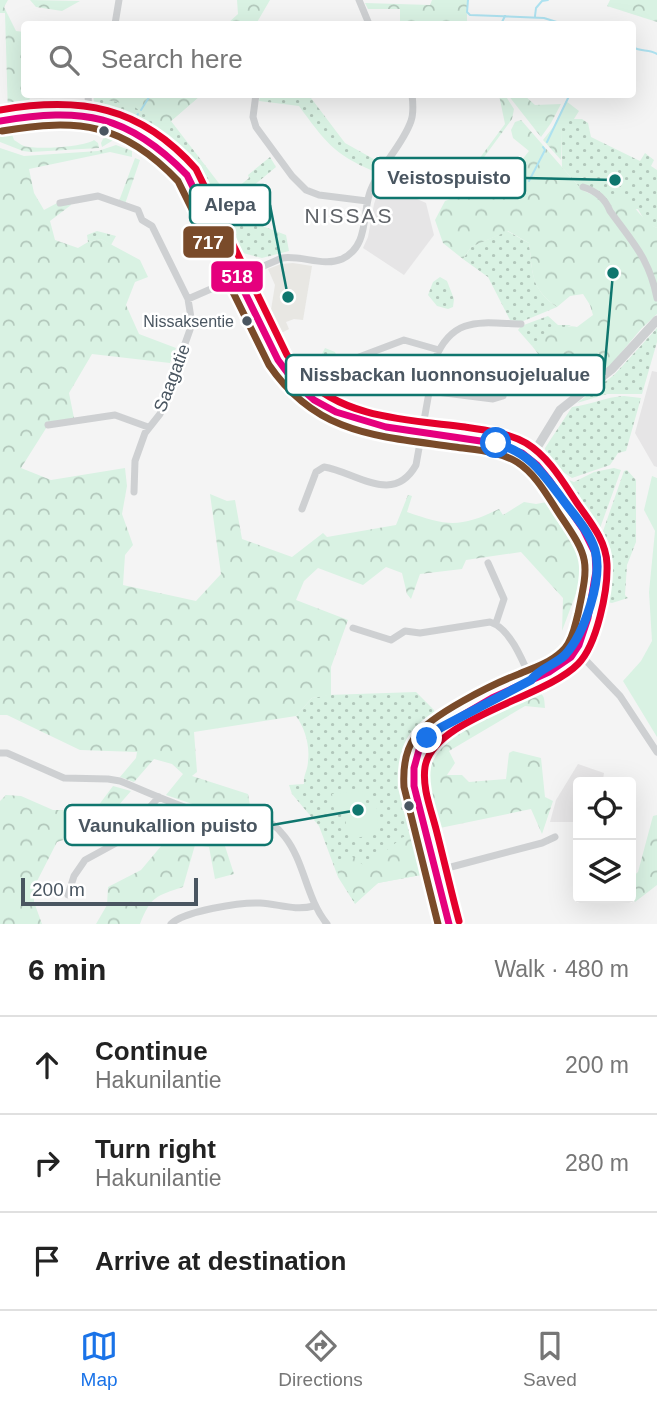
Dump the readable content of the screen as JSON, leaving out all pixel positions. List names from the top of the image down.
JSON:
{
  "streets": {
    "street": ["Saagatie"]
  },
  "districts": ["NISSAS"],
  "places": [
    "Veistospuisto",
    "Nissbackan luonnonsuojelualue",
    "Alepa",
    "Nissaksentie",
    "Vaunukallion puisto"
  ],
  "lines": ["transit line 518", "transit line 717"],
  "scale_bar": "200 m",
  "page": {
    "search": "Search here",
    "scale": "200 m",
    "heading": ["6 min", "Walk · 480 m"],
    "list": [
      ["Continue", "Hakunilantie", "200 m"],
      ["Turn right", "Hakunilantie", "280 m"],
      "Arrive at destination"
    ],
    "nav": ["Map", "Directions", "Saved"]
  }
}
